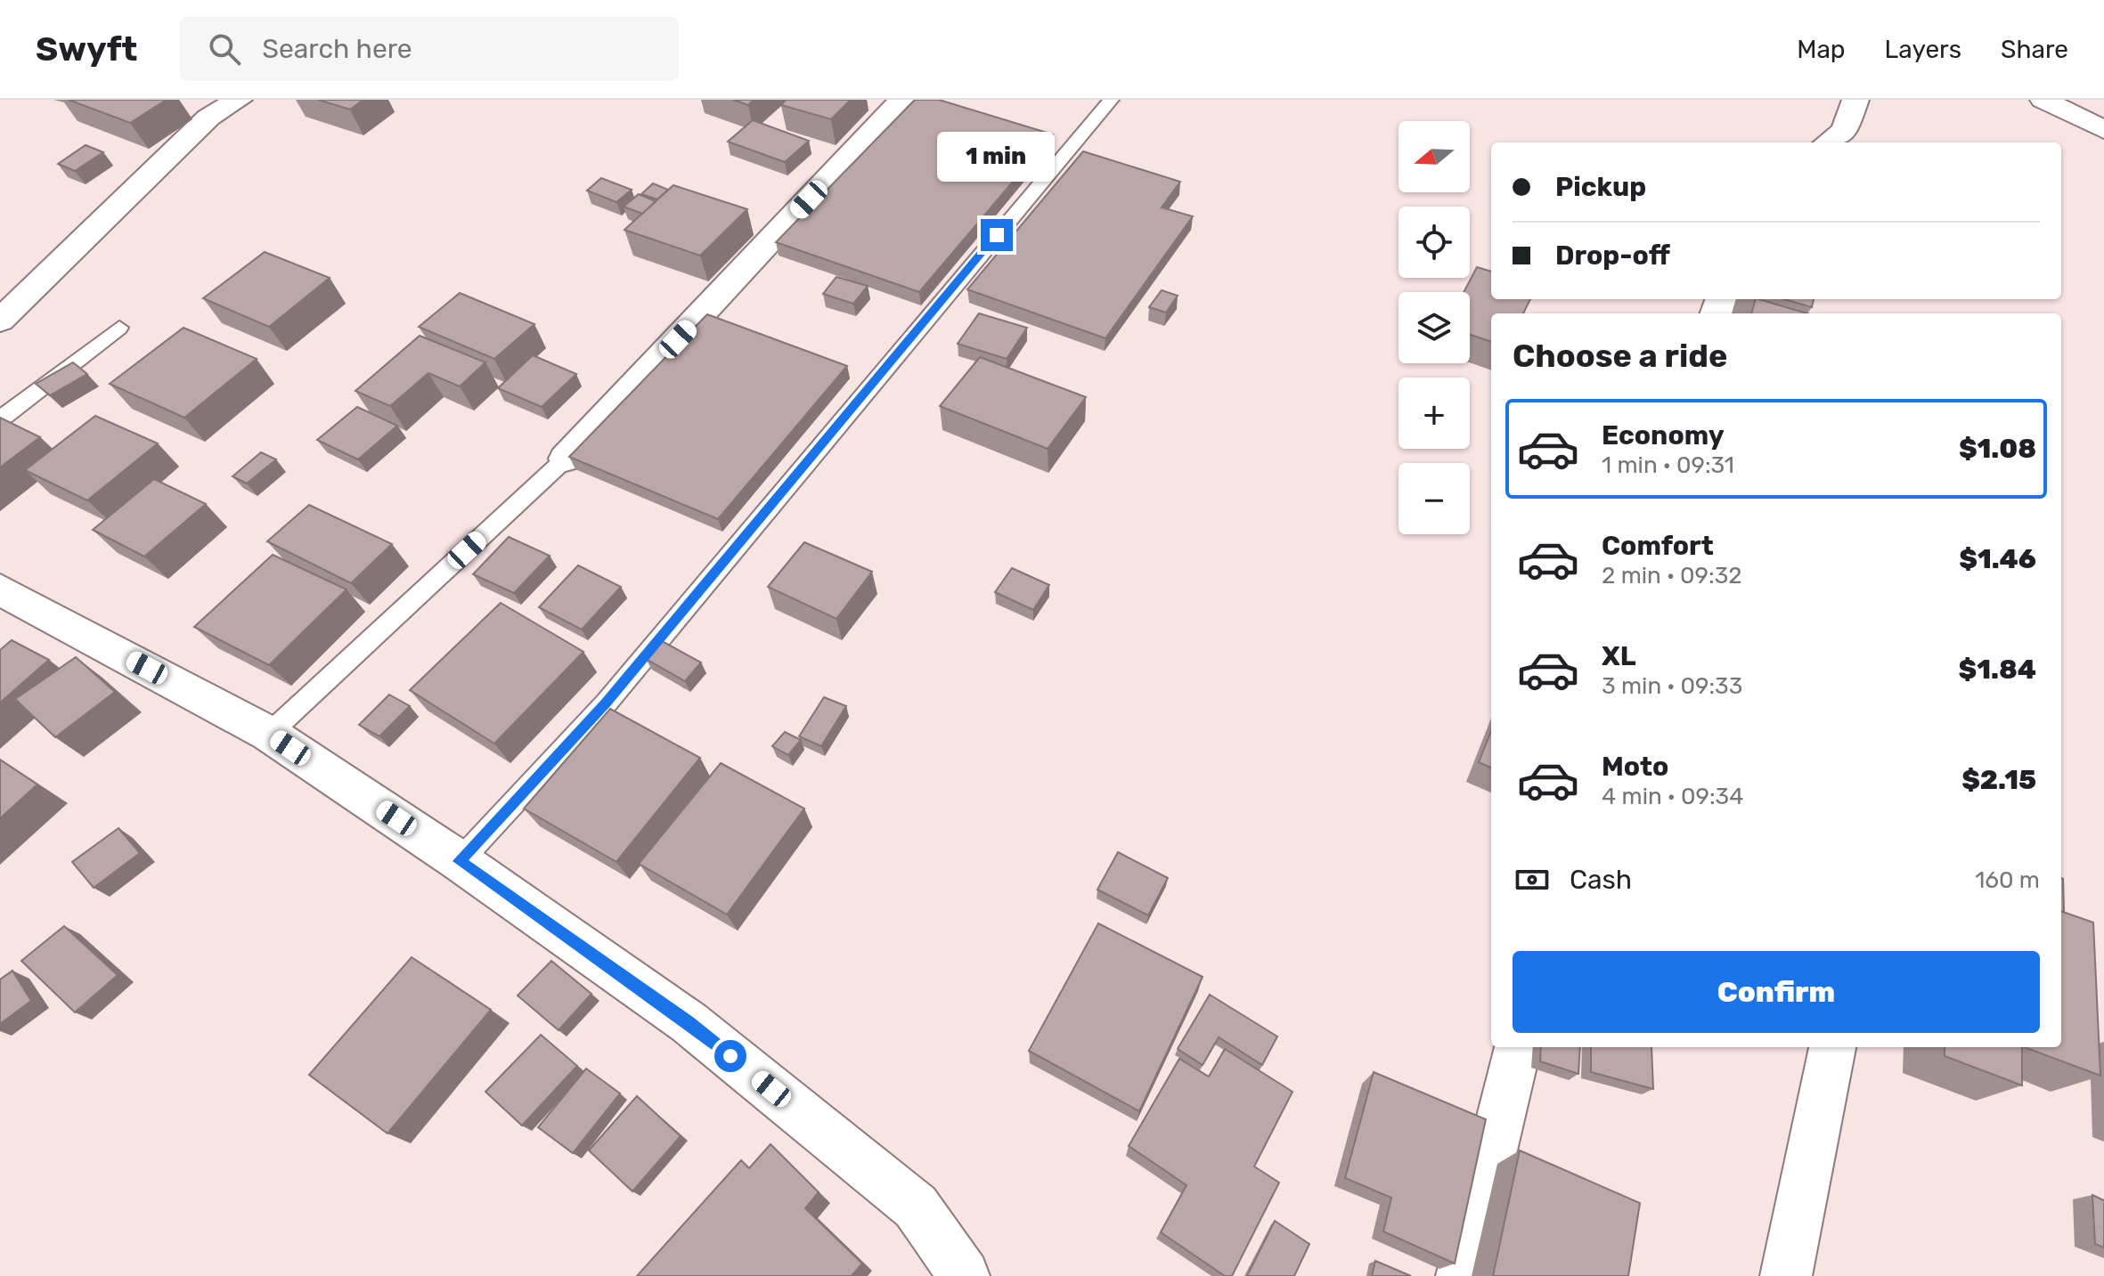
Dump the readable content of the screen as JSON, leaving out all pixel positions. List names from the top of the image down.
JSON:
{
  "north": "left",
  "page": {
    "header": "Swyft",
    "search": "Search here",
    "nav": ["Map", "Layers", "Share"],
    "map_buttons": ["+", "−"],
    "bubble": "1 min",
    "banner": ["Pickup", "Drop-off"],
    "heading": "Choose a ride",
    "list": [
      {
        "name": "Economy",
        "note": "1 min · 09:31",
        "value": "$1.08"
      },
      {
        "name": "Comfort",
        "note": "2 min · 09:32",
        "value": "$1.46"
      },
      {
        "name": "XL",
        "note": "3 min · 09:33",
        "value": "$1.84"
      },
      {
        "name": "Moto",
        "note": "4 min · 09:34",
        "value": "$2.15"
      }
    ],
    "pay": ["Cash", "160 m"],
    "buttons": "Confirm"
  }
}
